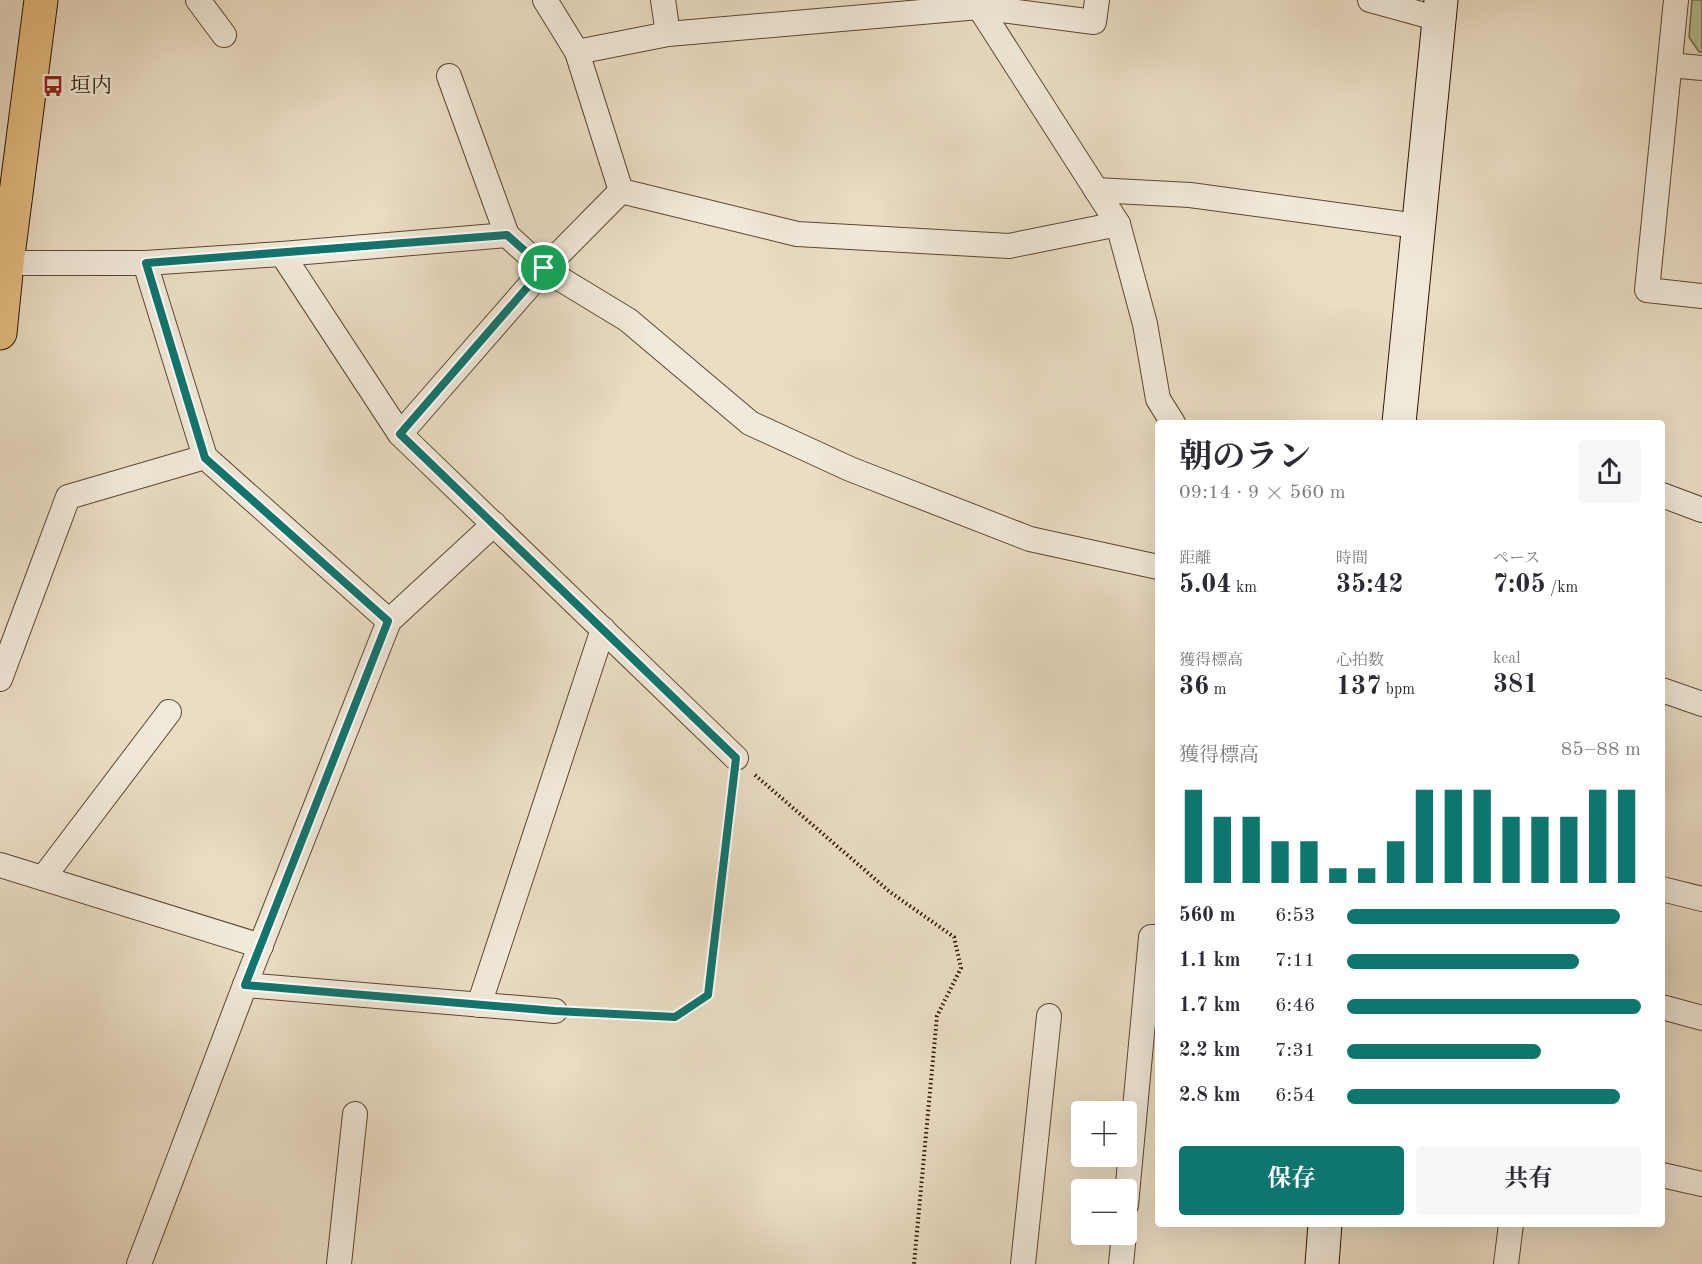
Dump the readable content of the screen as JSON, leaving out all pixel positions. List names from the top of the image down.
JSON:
{
  "places": {
    "bus stop": ["垣内"]
  },
  "page": {
    "heading": ["朝のラン", "09:14 · 9 × 560 m"],
    "stats": [
      ["距離", "5.04 km"],
      ["時間", "35:42"],
      ["ペース", "7:05 /km"],
      ["獲得標高", "36 m"],
      ["心拍数", "137 bpm"],
      ["kcal", "381"]
    ],
    "chart": ["獲得標高", "85–88 m"],
    "list": [
      {
        "name": "560 m",
        "note": "6:53"
      },
      {
        "name": "1.1 km",
        "note": "7:11"
      },
      {
        "name": "1.7 km",
        "note": "6:46"
      },
      {
        "name": "2.2 km",
        "note": "7:31"
      },
      {
        "name": "2.8 km",
        "note": "6:54"
      }
    ],
    "map_buttons": ["+", "−"],
    "buttons": ["保存", "共有"]
  }
}
